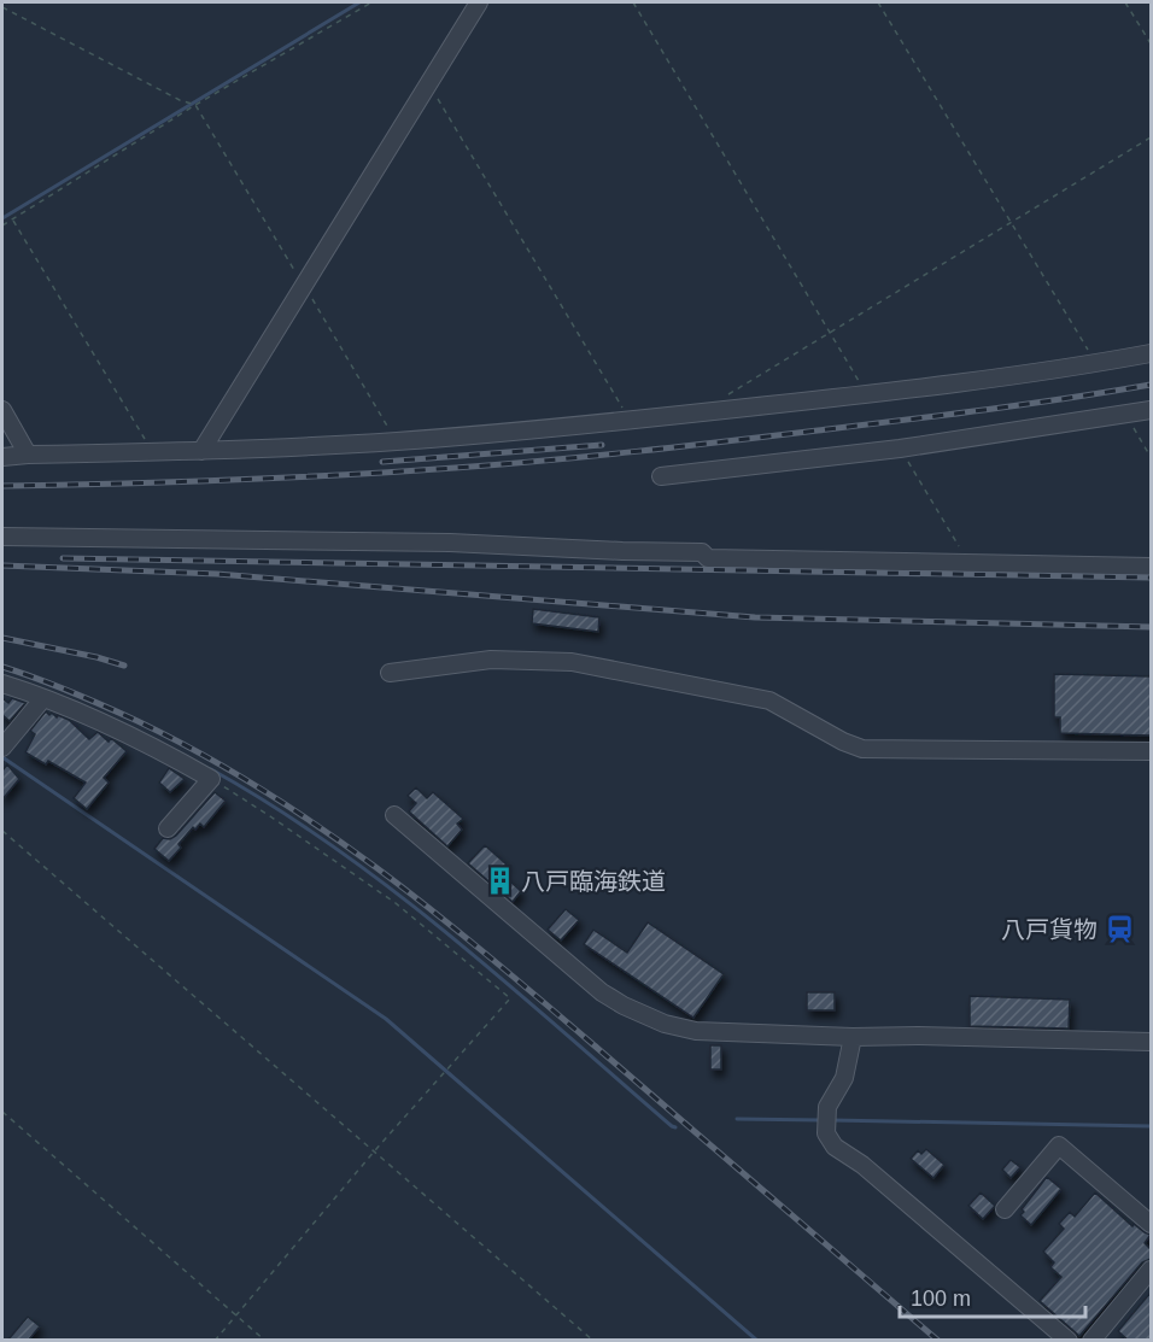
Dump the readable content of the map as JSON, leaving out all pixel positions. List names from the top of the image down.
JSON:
{
  "places": {
    "building": ["八戸臨海鉄道"],
    "station": ["八戸貨物"]
  },
  "scale_bar": "100 m"
}
